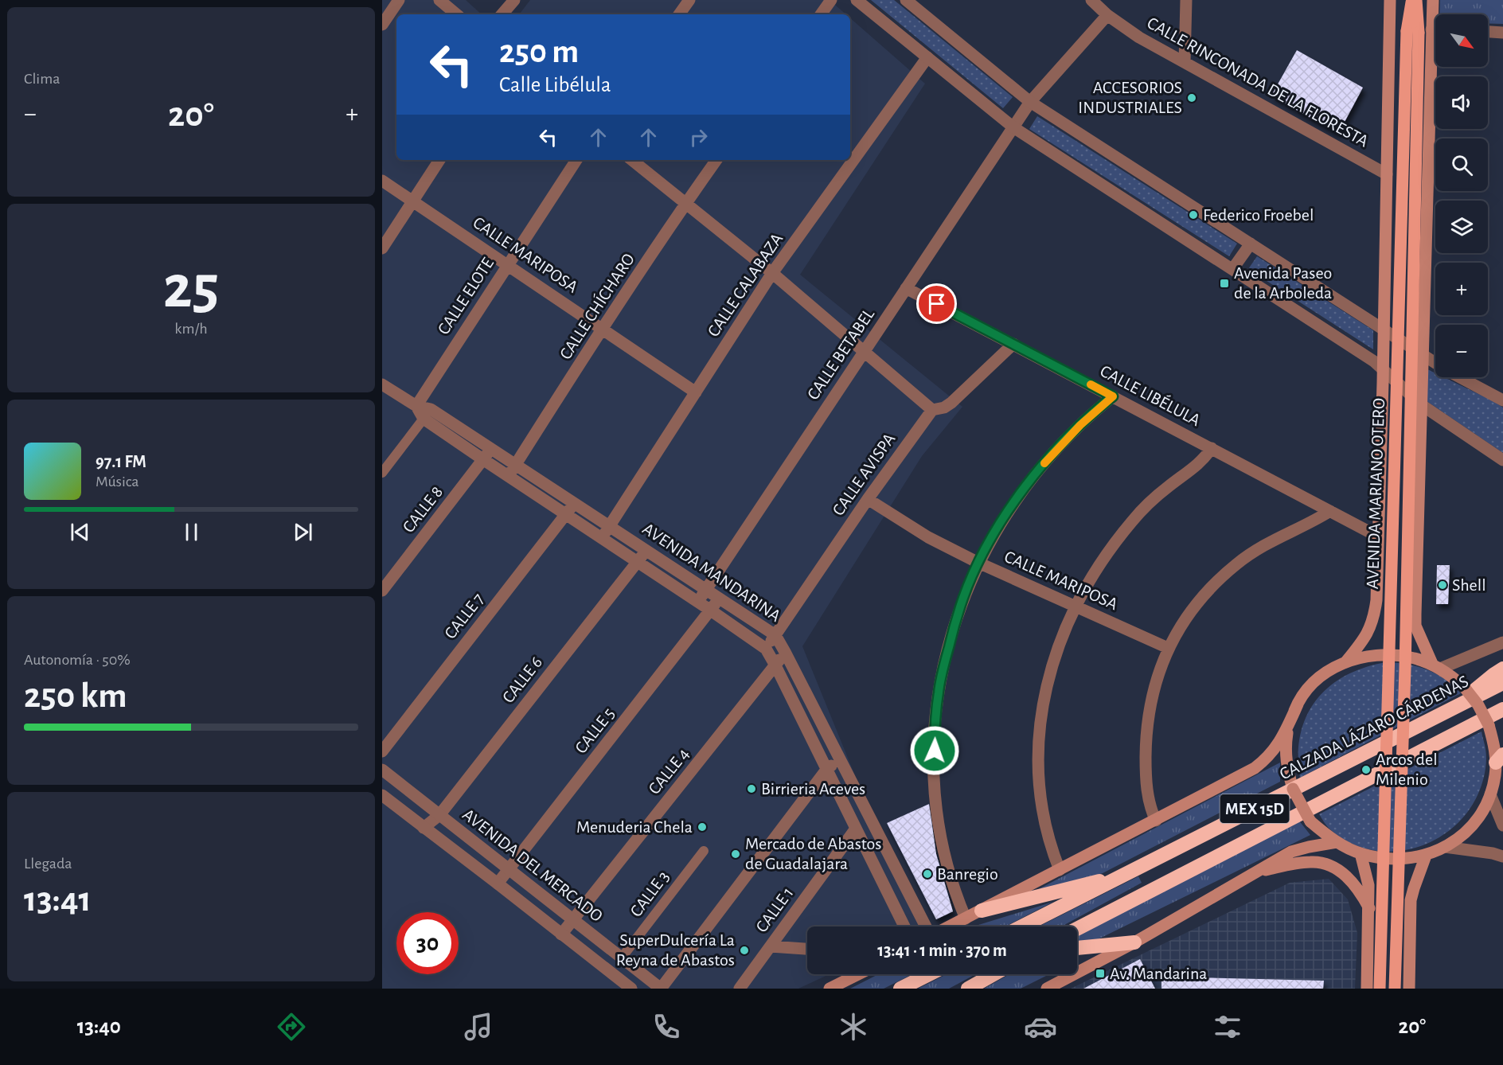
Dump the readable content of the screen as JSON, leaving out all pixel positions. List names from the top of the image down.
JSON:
{
  "streets": {
    "highway": ["CALZADA LÁZARO CÁRDENAS", "MEX 15D"],
    "main road": ["AVENIDA MARIANO OTERO"],
    "street": [
      "CALLE RINCONADA DE LA FLORESTA",
      "CALLE MARIPOSA",
      "CALLE CALABAZA",
      "CALLE ELOTE",
      "CALLE CHÍCHARO",
      "CALLE BETABEL",
      "CALLE LIBÉLULA",
      "CALLE AVISPA",
      "CALLE 8",
      "AVENIDA MANDARINA",
      "CALLE 7",
      "CALLE 6",
      "CALLE 5",
      "CALLE 4",
      "AVENIDA DEL MERCADO",
      "CALLE 3",
      "CALLE 1"
    ]
  },
  "crossings": [
    ["CALLE RINCONADA DE LA FLORESTA", "CALLE BETABEL"],
    ["CALLE RINCONADA DE LA FLORESTA", "AVENIDA MARIANO OTERO"],
    ["CALLE MARIPOSA", "CALLE CALABAZA"],
    ["CALLE MARIPOSA", "CALLE ELOTE"],
    ["CALLE MARIPOSA", "CALLE CHÍCHARO"],
    ["CALLE MARIPOSA", "CALLE AVISPA"],
    ["CALLE CALABAZA", "AVENIDA MANDARINA"],
    ["CALLE ELOTE", "AVENIDA MANDARINA"],
    ["CALLE CHÍCHARO", "AVENIDA MANDARINA"],
    ["CALLE BETABEL", "CALLE LIBÉLULA"],
    ["CALLE BETABEL", "AVENIDA MANDARINA"],
    ["CALLE LIBÉLULA", "AVENIDA MARIANO OTERO"],
    ["CALLE AVISPA", "AVENIDA MANDARINA"],
    ["CALLE 8", "AVENIDA MANDARINA"],
    ["AVENIDA MANDARINA", "CALLE 7"],
    ["AVENIDA MANDARINA", "CALLE 6"],
    ["AVENIDA MANDARINA", "CALLE 5"],
    ["AVENIDA MANDARINA", "CALLE 4"],
    ["AVENIDA MANDARINA", "CALLE 1"],
    ["CALLE 6", "AVENIDA DEL MERCADO"],
    ["CALLE 5", "AVENIDA DEL MERCADO"],
    ["CALLE 4", "AVENIDA DEL MERCADO"],
    ["AVENIDA DEL MERCADO", "CALLE 3"]
  ],
  "places": {
    "other": [
      "ACCESORIOS INDUSTRIALES",
      "Federico Froebel",
      "Shell",
      "Arcos del Milenio",
      "Birrieria Aceves",
      "Menuderia Chela",
      "Mercado de Abastos de Guadalajara",
      "Banregio",
      "SuperDulcería La Reyna de Abastos"
    ],
    "transit": ["Avenida Paseo de la Arboleda", "Av. Mandarina"]
  },
  "north": "bottom right",
  "page": {
    "tile": [
      "Clima",
      ["25", "km/h"],
      ["Autonomía · 50%", "250 km"],
      ["Llegada", "13:41"]
    ],
    "map_buttons": ["+", "−"],
    "turn": ["250 m", "Calle Libélula"],
    "heat": ["−", "20°", "+"],
    "song": ["97.1 FM", "Música"],
    "limit": "30",
    "trip": "13:41 · 1 min · 370 m",
    "tabs": ["13:40", "20°"]
  }
}
